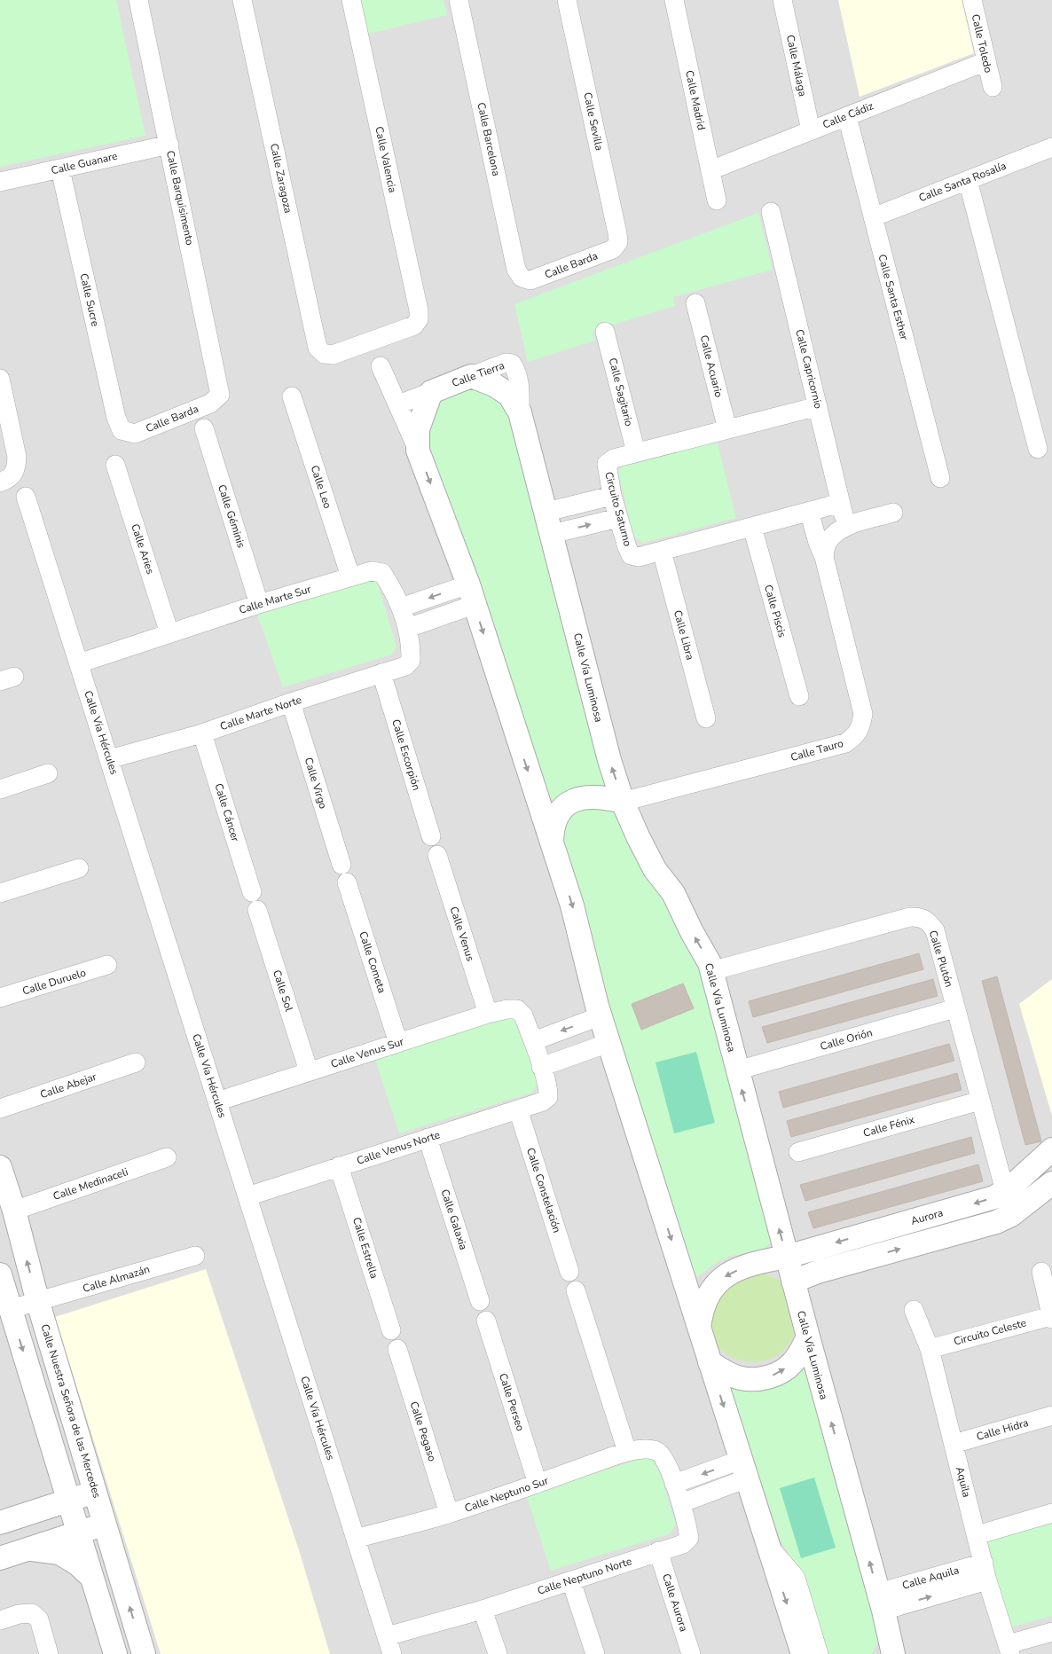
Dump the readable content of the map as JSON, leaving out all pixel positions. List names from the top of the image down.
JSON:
{
  "streets": {
    "street": [
      "Calle Toledo",
      "Calle Málaga",
      "Calle Madrid",
      "Calle Cádiz",
      "Calle Sevilla",
      "Calle Barcelona",
      "Calle Valencia",
      "Calle Guanare",
      "Calle Zaragoza",
      "Calle Santa Rosalía",
      "Calle Barquisimento",
      "Calle Barda",
      "Calle Santa Esther",
      "Calle Sucre",
      "Calle Acuario",
      "Calle Capricornio",
      "Calle Tierra",
      "Calle Sagitario",
      "Calle Leo",
      "Circuito Saturno",
      "Calle Géminis",
      "Calle Aries",
      "Calle Marte Sur",
      "Calle Piscis",
      "Calle Libra",
      "Calle Vía Luminosa",
      "Calle Marte Norte",
      "Calle Vía Hércules",
      "Calle Tauro",
      "Calle Escorpión",
      "Calle Virgo",
      "Calle Cáncer",
      "Calle Venus",
      "Calle Plutón",
      "Calle Cometa",
      "Calle Duruelo",
      "Calle Sol",
      "Calle Orión",
      "Calle Venus Sur",
      "Calle Abejar",
      "Calle Fénix",
      "Calle Venus Norte",
      "Calle Medinaceli",
      "Calle Constelación",
      "Aurora",
      "Calle Galaxia",
      "Calle Estrella",
      "Calle Almazán",
      "Circuito Celeste",
      "Calle Perseo",
      "Calle Nuestra Señora de las Mercedes",
      "Calle Hidra",
      "Calle Pegaso",
      "Aquila",
      "Calle Neptuno Sur",
      "Calle Neptuno Norte",
      "Calle Aquila",
      "Calle Aurora"
    ]
  },
  "crossings": [
    ["Calle Toledo", "Calle Cádiz"],
    ["Calle Málaga", "Calle Cádiz"],
    ["Calle Madrid", "Calle Cádiz"],
    ["Calle Cádiz", "Calle Santa Esther"],
    ["Calle Sevilla", "Calle Barda"],
    ["Calle Barcelona", "Calle Barda"],
    ["Calle Valencia", "Calle Zaragoza"],
    ["Calle Guanare", "Calle Barquisimento"],
    ["Calle Guanare", "Calle Sucre"],
    ["Calle Santa Rosalía", "Calle Santa Esther"],
    ["Calle Barquisimento", "Calle Barda"],
    ["Calle Barda", "Calle Sucre"],
    ["Calle Acuario", "Circuito Saturno"],
    ["Calle Capricornio", "Circuito Saturno"],
    ["Calle Tierra", "Calle Vía Luminosa"],
    ["Calle Sagitario", "Circuito Saturno"],
    ["Calle Leo", "Calle Marte Sur"],
    ["Circuito Saturno", "Calle Piscis"],
    ["Circuito Saturno", "Calle Libra"],
    ["Circuito Saturno", "Calle Tauro"],
    ["Calle Géminis", "Calle Marte Sur"],
    ["Calle Aries", "Calle Marte Sur"],
    ["Calle Marte Sur", "Calle Marte Norte"],
    ["Calle Marte Sur", "Calle Vía Hércules"],
    ["Calle Vía Luminosa", "Calle Tauro"],
    ["Calle Vía Luminosa", "Calle Plutón"],
    ["Calle Vía Luminosa", "Calle Orión"],
    ["Calle Vía Luminosa", "Aurora"],
    ["Calle Vía Luminosa", "Calle Aquila"],
    ["Calle Marte Norte", "Calle Vía Hércules"],
    ["Calle Marte Norte", "Calle Escorpión"],
    ["Calle Marte Norte", "Calle Virgo"],
    ["Calle Marte Norte", "Calle Cáncer"],
    ["Calle Vía Hércules", "Calle Venus Sur"],
    ["Calle Vía Hércules", "Calle Venus Norte"],
    ["Calle Vía Hércules", "Calle Neptuno Sur"],
    ["Calle Vía Hércules", "Calle Neptuno Norte"],
    ["Calle Cáncer", "Calle Sol"],
    ["Calle Venus", "Calle Venus Sur"],
    ["Calle Plutón", "Calle Orión"],
    ["Calle Plutón", "Calle Fénix"],
    ["Calle Plutón", "Aurora"],
    ["Calle Cometa", "Calle Venus Sur"],
    ["Calle Sol", "Calle Venus Sur"],
    ["Calle Venus Norte", "Calle Constelación"],
    ["Calle Venus Norte", "Calle Galaxia"],
    ["Calle Venus Norte", "Calle Estrella"],
    ["Calle Medinaceli", "Calle Nuestra Señora de las Mercedes"],
    ["Calle Almazán", "Calle Nuestra Señora de las Mercedes"],
    ["Circuito Celeste", "Aquila"],
    ["Calle Perseo", "Calle Neptuno Sur"],
    ["Calle Hidra", "Aquila"],
    ["Calle Pegaso", "Calle Neptuno Sur"],
    ["Aquila", "Calle Aquila"],
    ["Calle Neptuno Sur", "Calle Neptuno Norte"],
    ["Calle Neptuno Norte", "Calle Aurora"]
  ]
}
